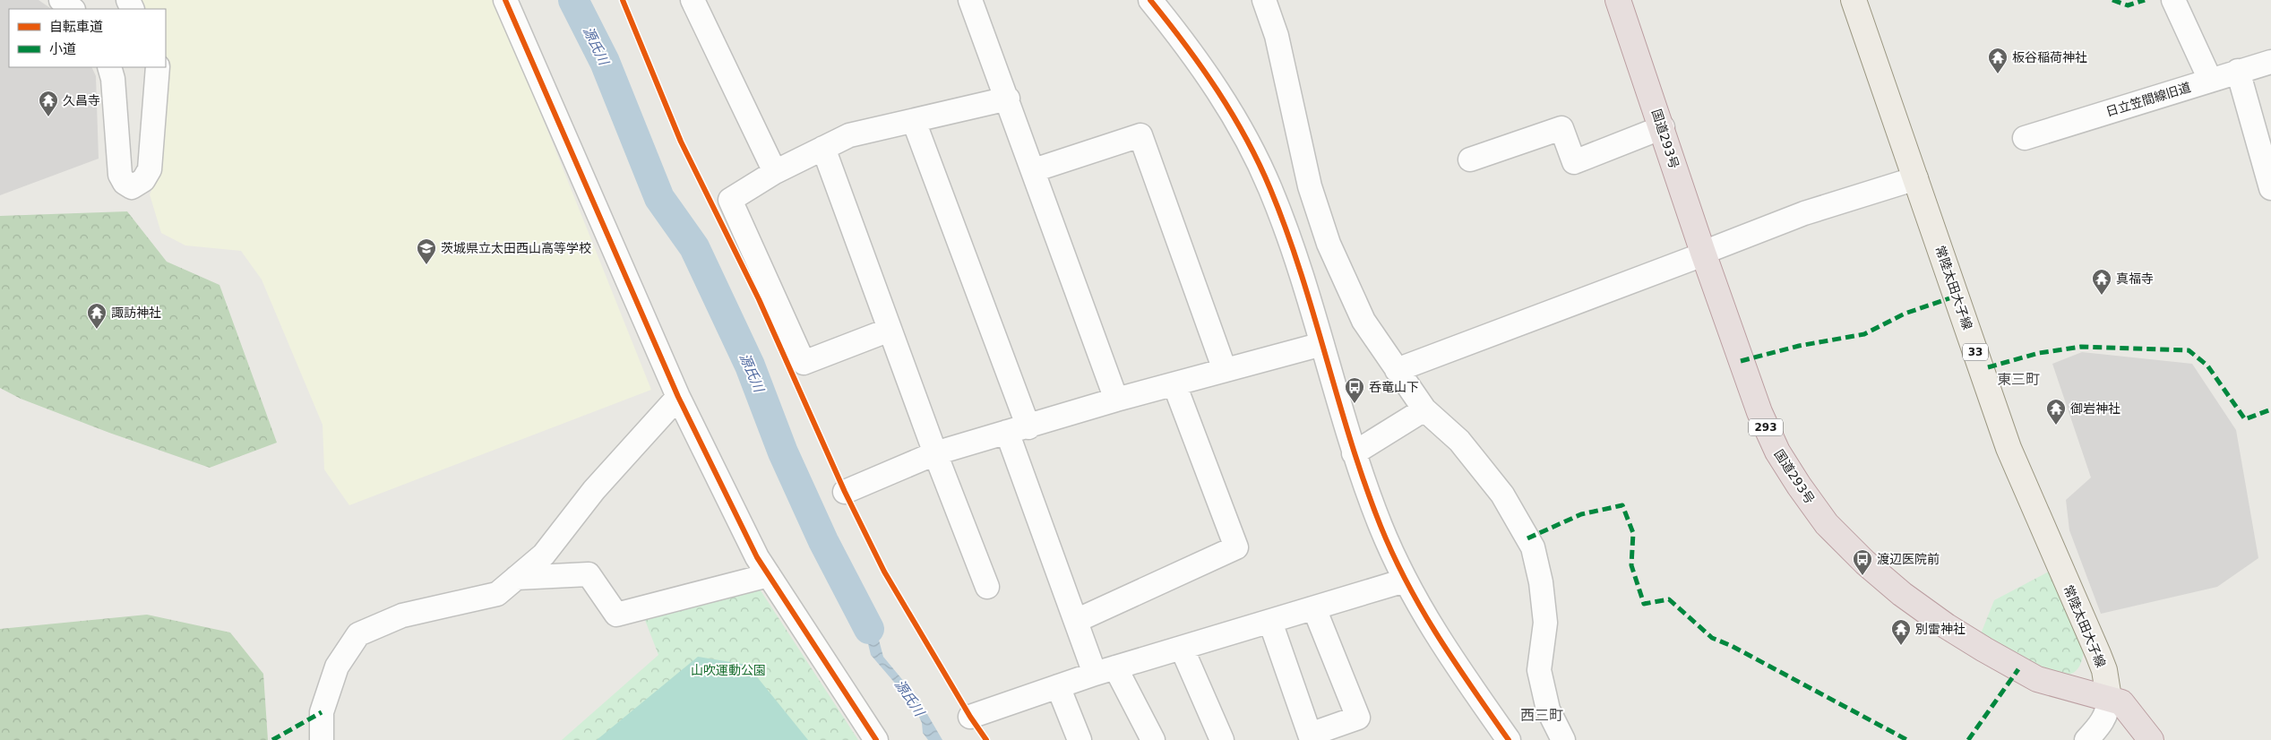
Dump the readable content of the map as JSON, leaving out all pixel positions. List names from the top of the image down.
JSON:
{
  "streets": {
    "highway": ["国道293号", "293"],
    "main road": ["常陸太田大子線", "33"],
    "street": ["日立笠間線旧道"]
  },
  "crossings": [
    ["国道293号", "常陸太田大子線"]
  ],
  "districts": ["東三町", "西三町"],
  "water": ["源氏川"],
  "parks": ["山吹運動公園"],
  "places": {
    "temple": [
      "板谷稲荷神社",
      "久昌寺",
      "真福寺",
      "諏訪神社",
      "御岩神社",
      "別雷神社"
    ],
    "school or university": ["茨城県立太田西山高等学校"],
    "bus stop": ["呑竜山下", "渡辺医院前"]
  },
  "legend": ["自転車道", "小道"]
}
